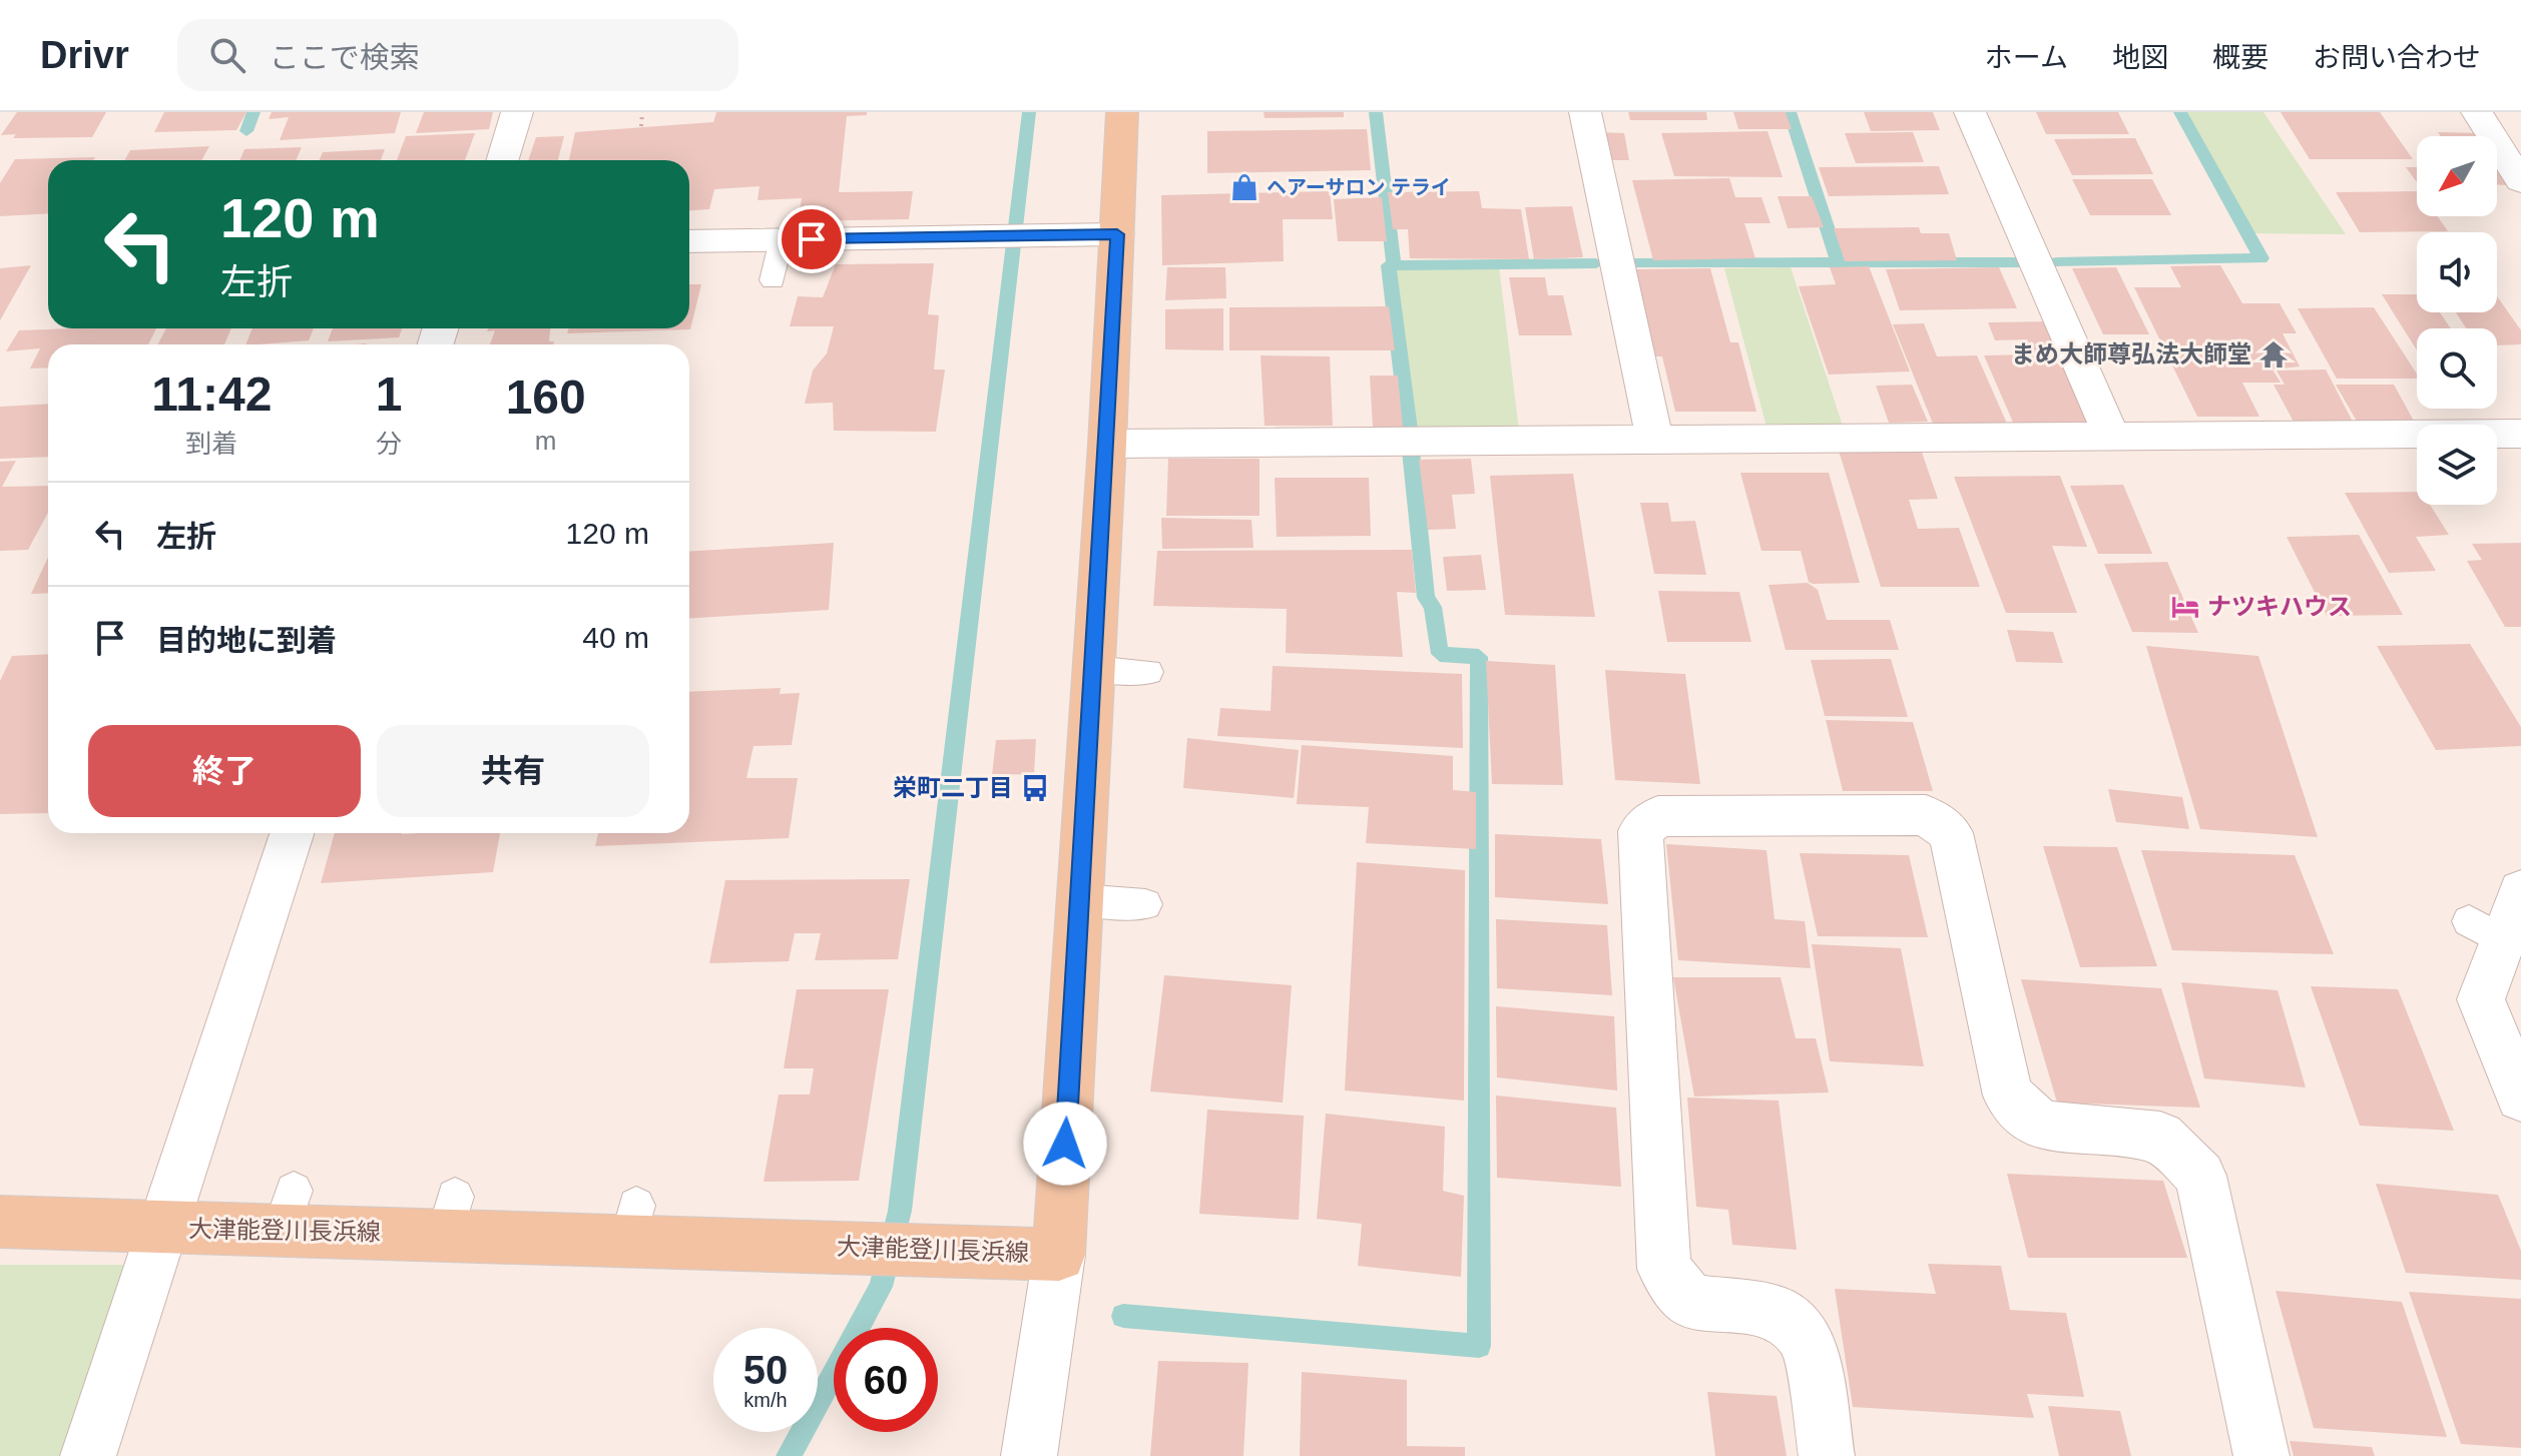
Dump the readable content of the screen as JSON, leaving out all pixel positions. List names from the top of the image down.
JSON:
{
  "streets": {
    "main road": ["大津能登川長浜線"]
  },
  "places": {
    "shop": ["ヘアーサロン テライ"],
    "temple": ["まめ大師尊弘法大師堂"],
    "hotel": ["ナツキハウス"],
    "bus stop": ["栄町二丁目"]
  },
  "north": "bottom left",
  "page": {
    "header": "Drivr",
    "search": "ここで検索",
    "nav": [
      "ホーム",
      "地図",
      "概要",
      "お問い合わせ"
    ],
    "turn": ["120 m", "左折"],
    "eta": [
      "11:42",
      "到着",
      "1",
      "分",
      "160",
      "m"
    ],
    "list": [
      {
        "name": "左折",
        "value": "120 m"
      },
      {
        "name": "目的地に到着",
        "value": "40 m"
      }
    ],
    "buttons": ["終了", "共有"],
    "speed": "50 km/h",
    "limit": "60"
  }
}
